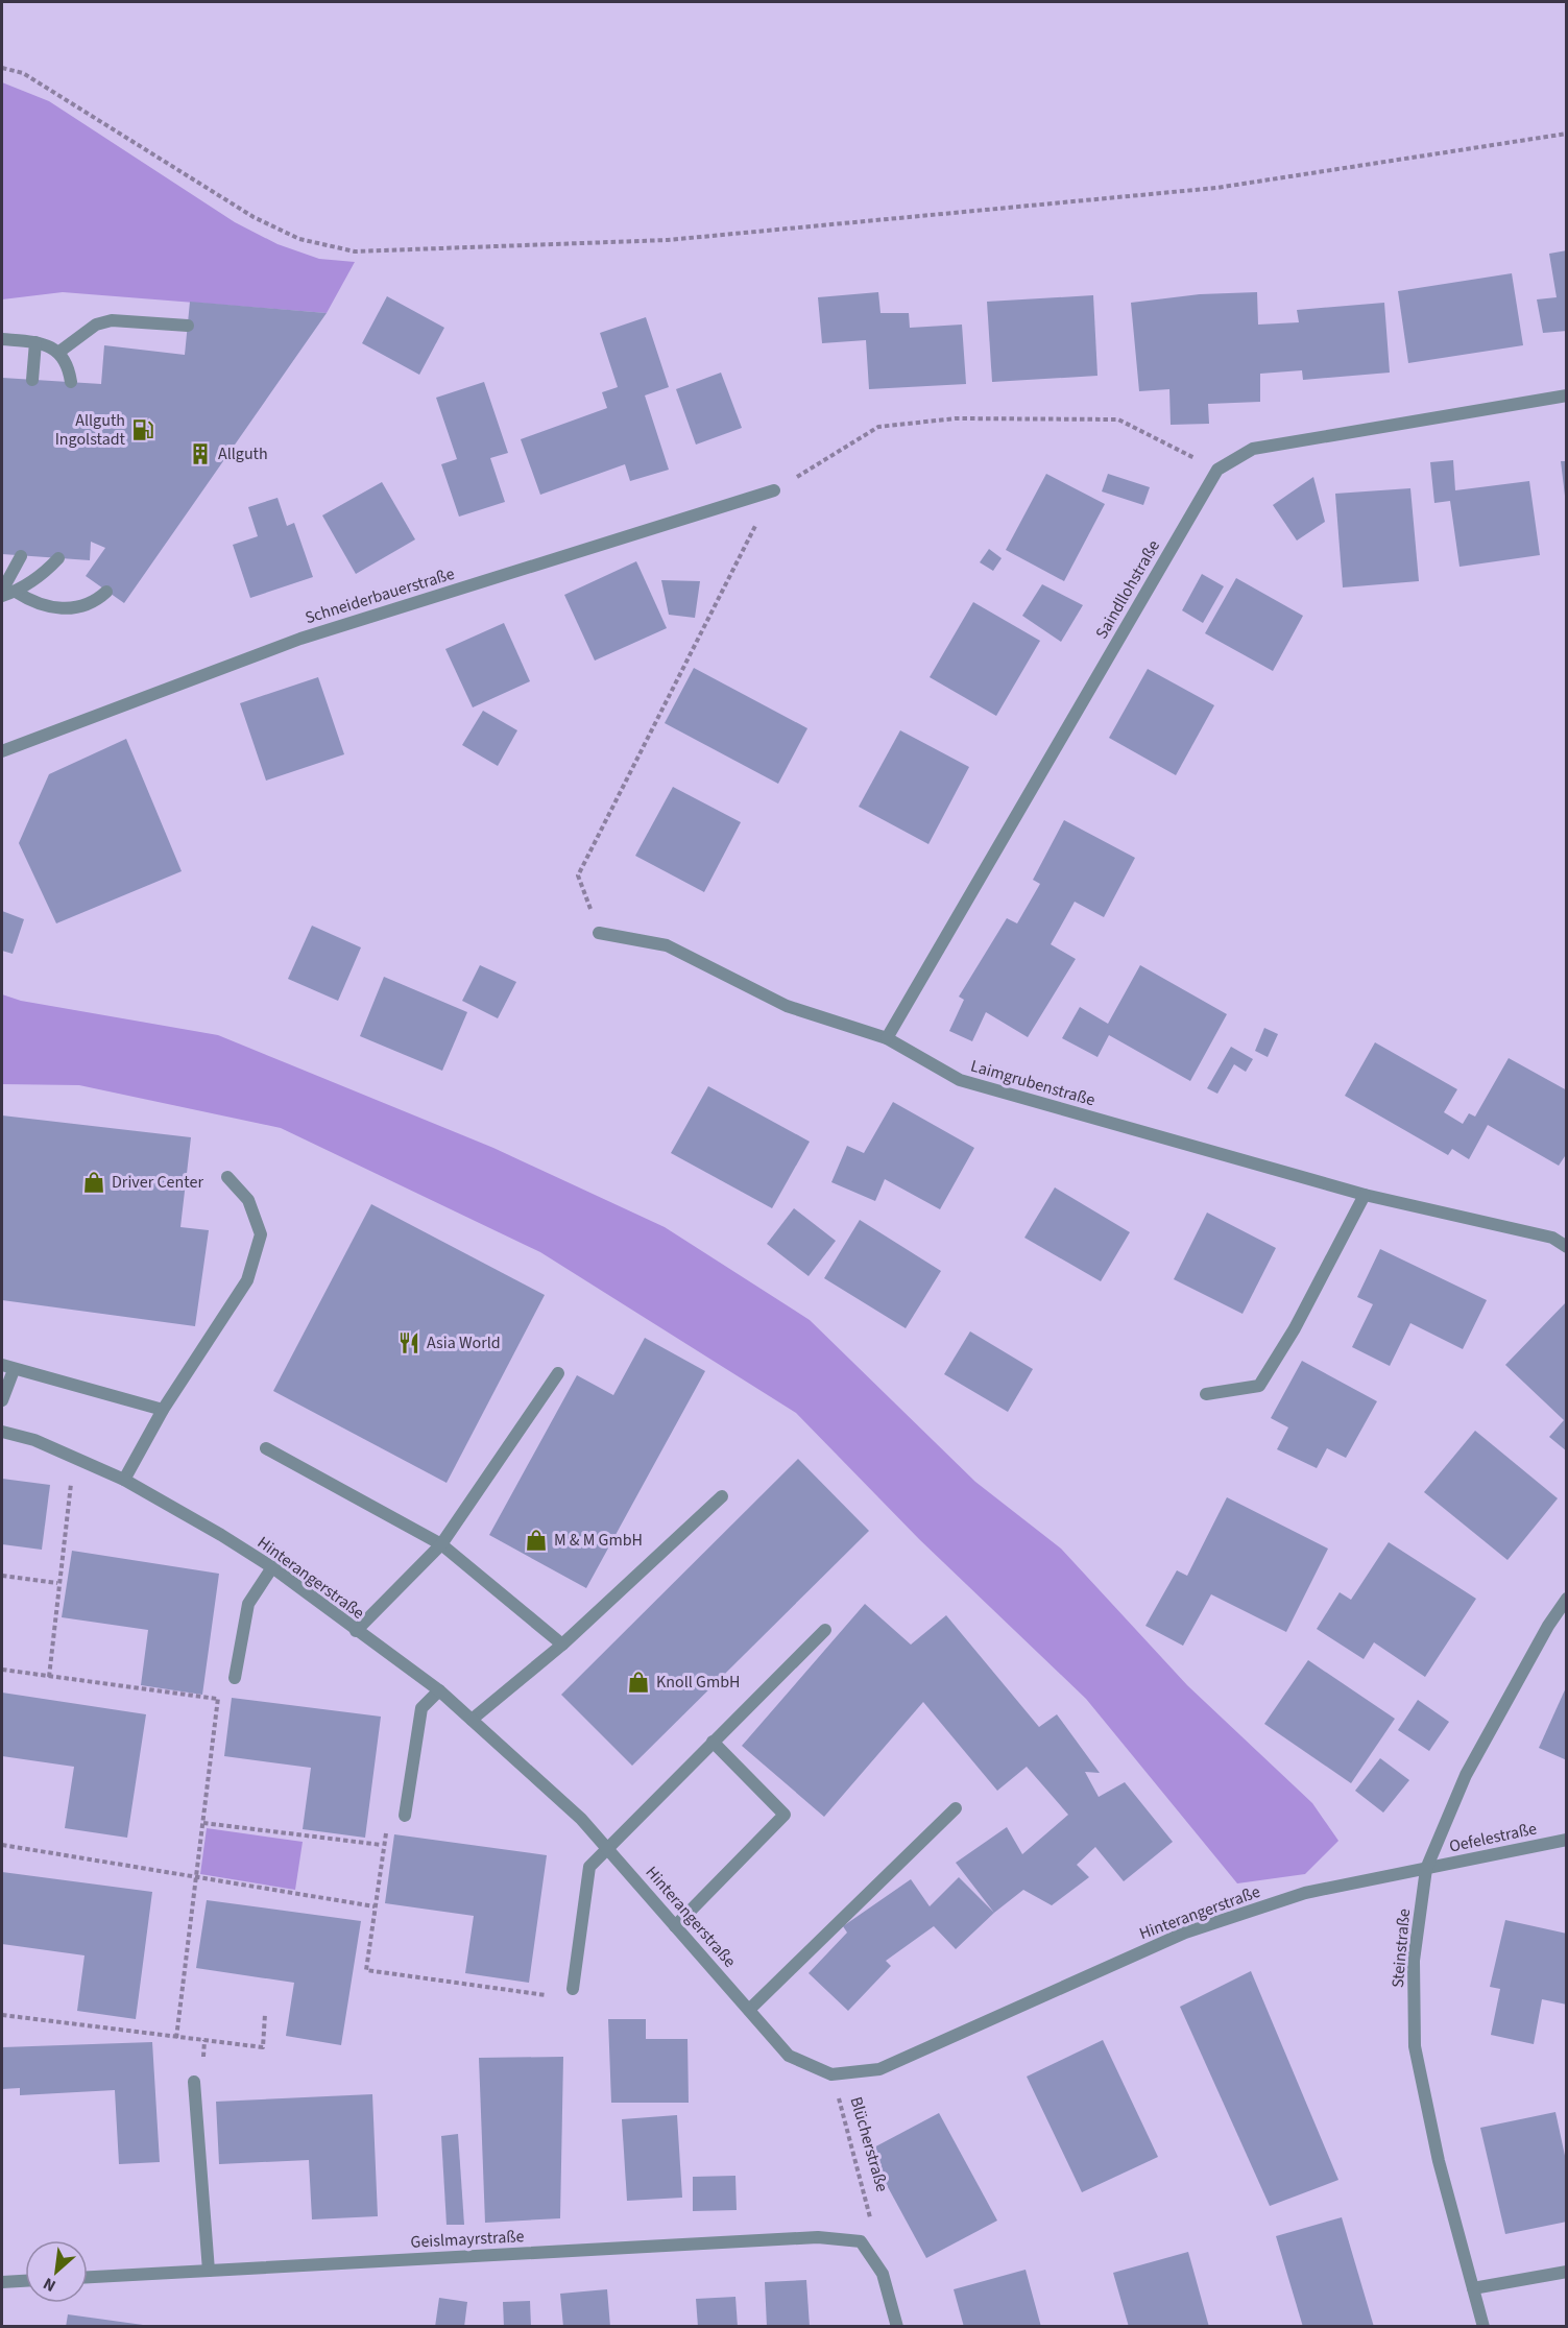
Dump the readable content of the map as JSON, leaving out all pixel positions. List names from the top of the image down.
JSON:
{
  "streets": {
    "street": [
      "Saindllohstraße",
      "Schneiderbauerstraße",
      "Laimgrubenstraße",
      "Hinterangerstraße",
      "Oefelestraße",
      "Steinstraße",
      "Geislmayrstraße"
    ],
    "path": ["Blücherstraße"]
  },
  "crossings": [
    ["Saindllohstraße", "Laimgrubenstraße"],
    ["Hinterangerstraße", "Oefelestraße"],
    ["Hinterangerstraße", "Steinstraße"],
    ["Hinterangerstraße", "Blücherstraße"],
    ["Oefelestraße", "Steinstraße"],
    ["Blücherstraße", "Geislmayrstraße"]
  ],
  "places": {
    "fuel station": ["Allguth Ingolstadt"],
    "building": ["Allguth"],
    "shop": ["Driver Center", "M & M GmbH", "Knoll GmbH"],
    "restaurant": ["Asia World"]
  },
  "north": "bottom left"
}
